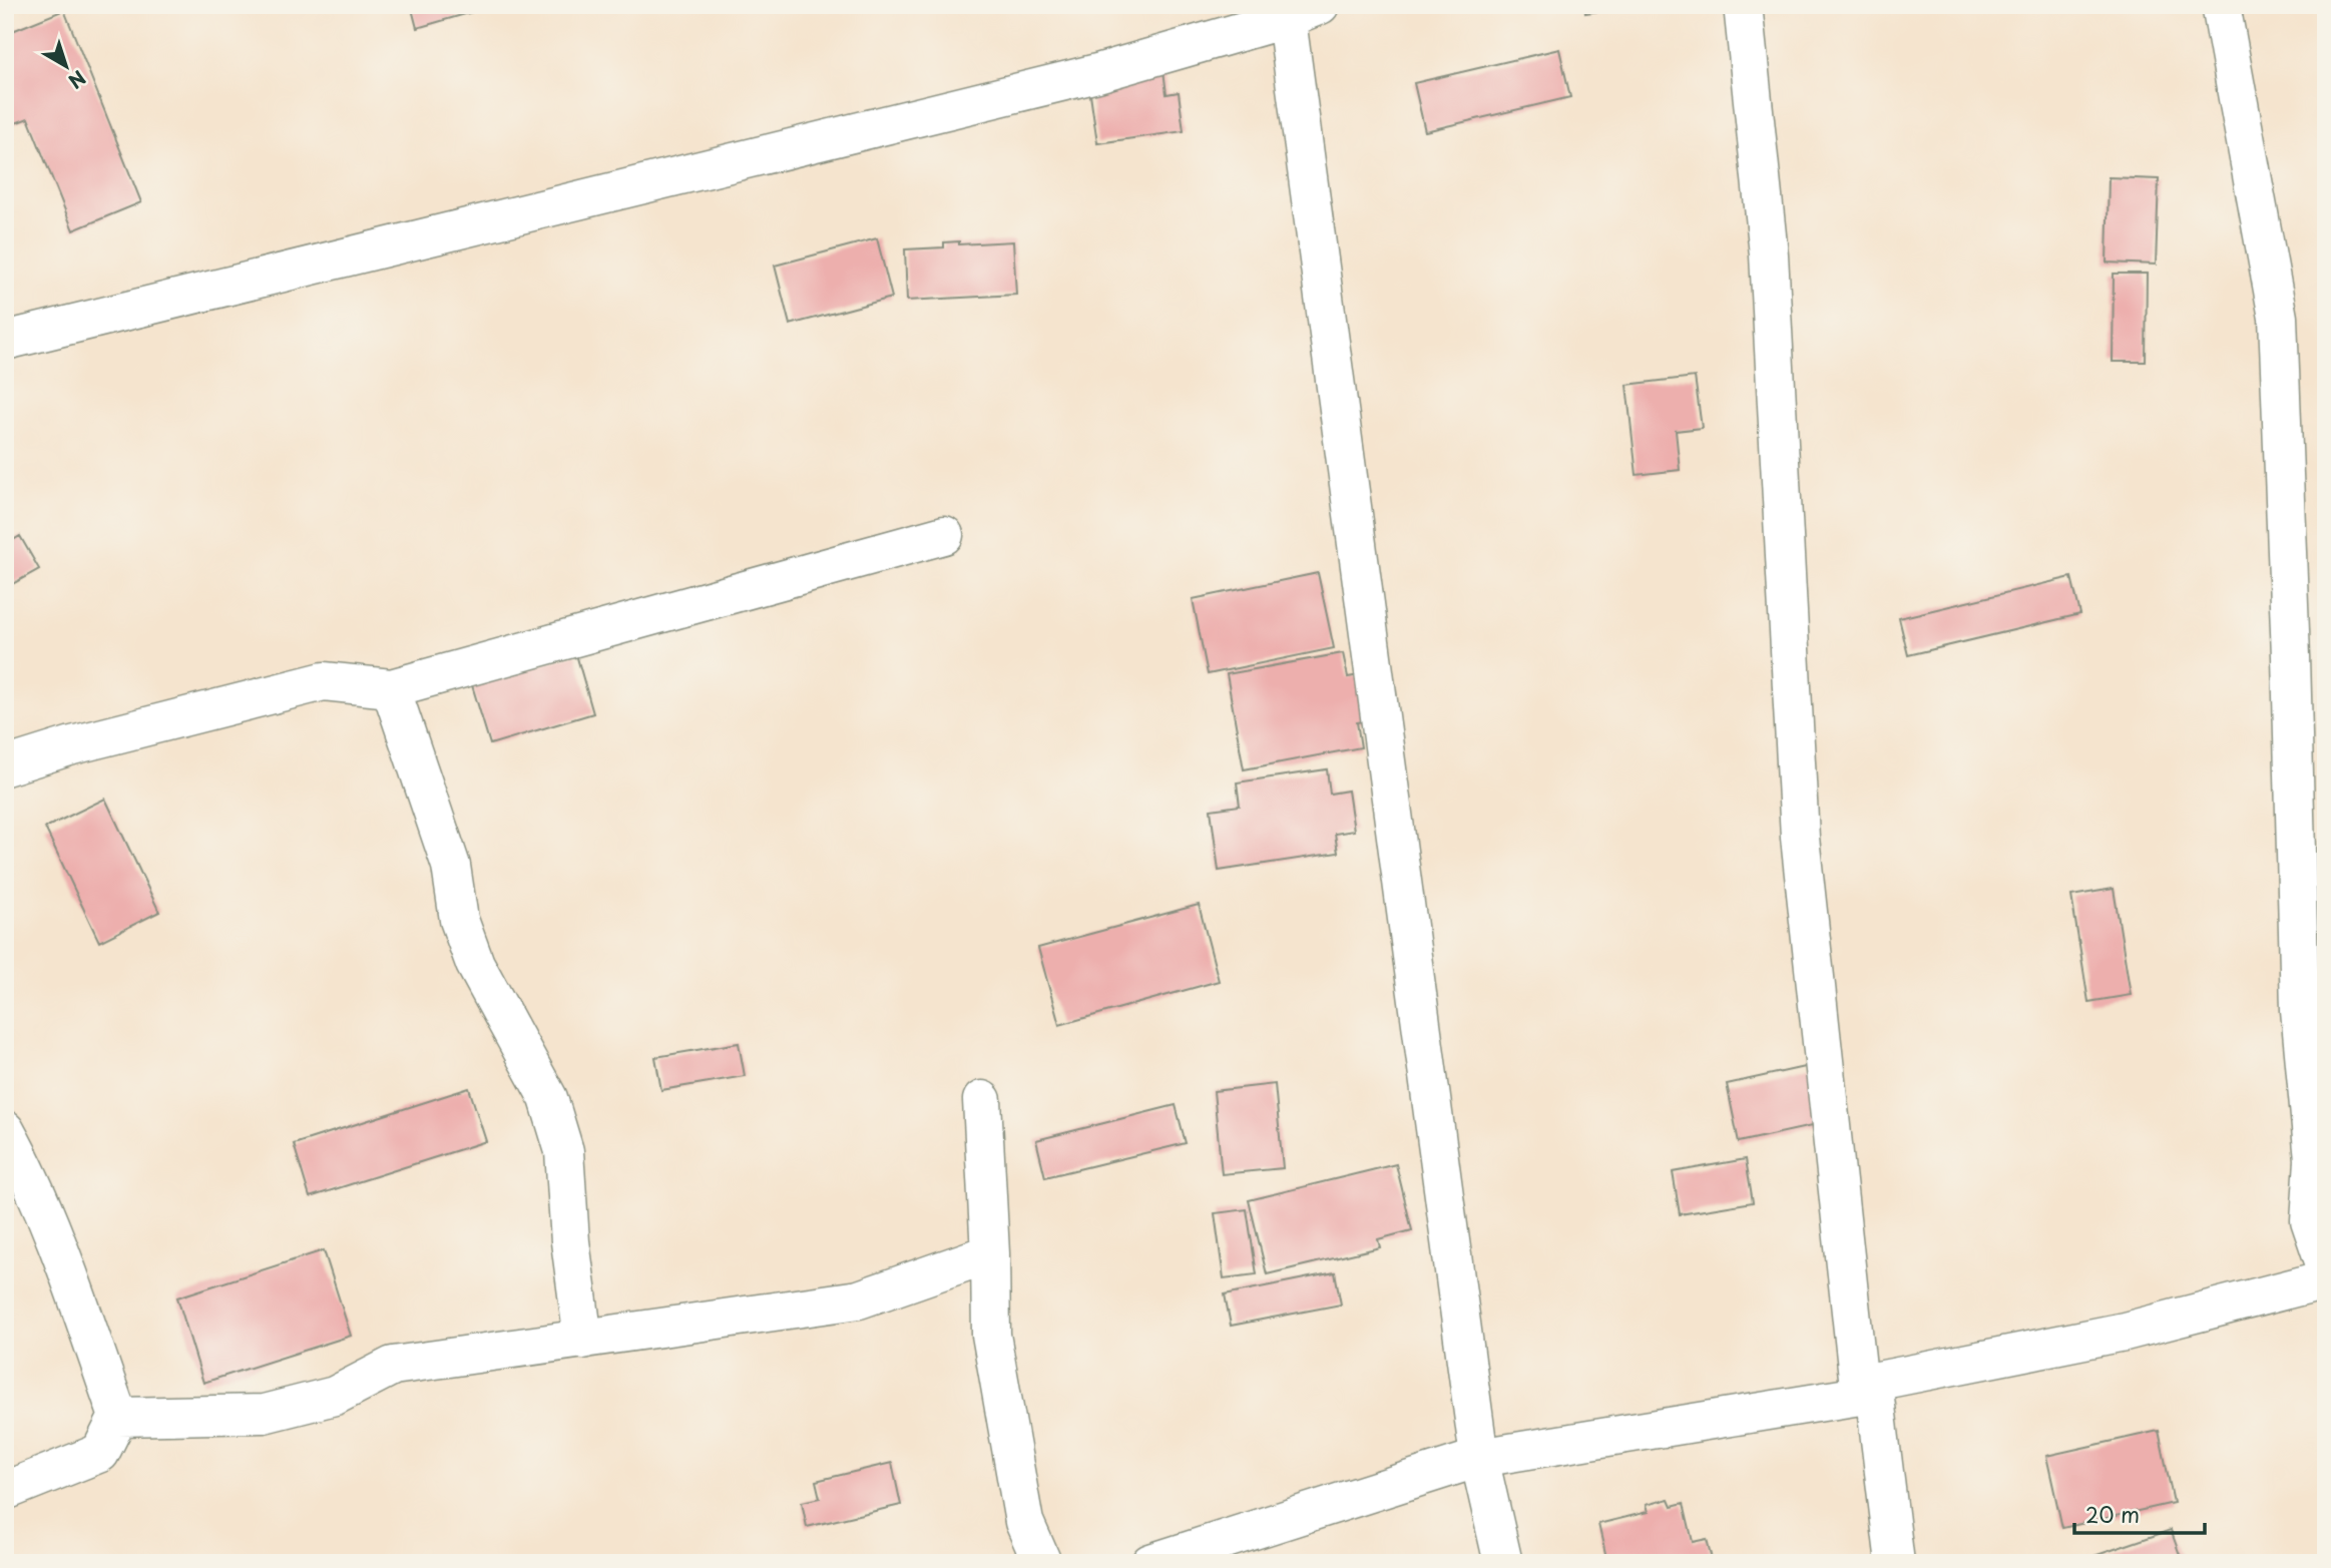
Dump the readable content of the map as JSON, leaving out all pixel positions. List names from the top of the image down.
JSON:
{
  "scale_bar": "20 m",
  "north": "bottom right"
}
